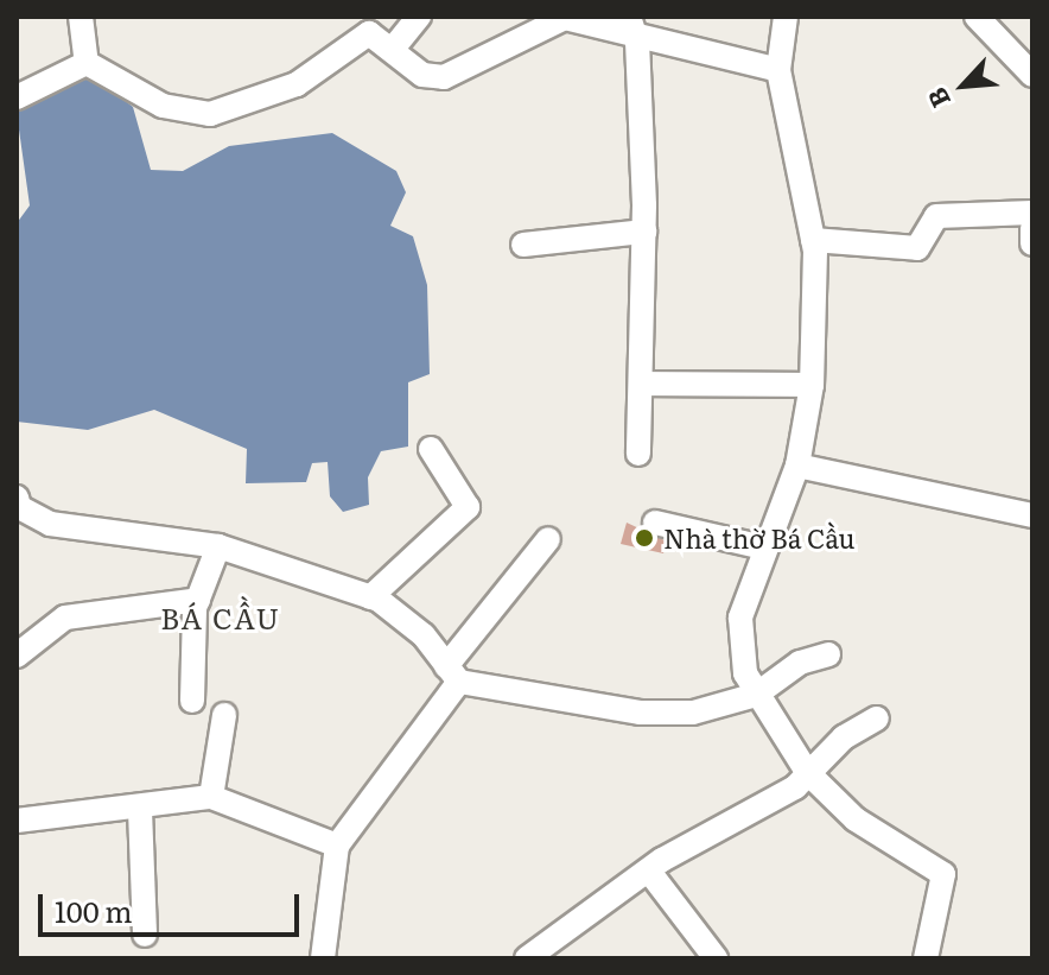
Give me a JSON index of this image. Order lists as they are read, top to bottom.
{
  "districts": ["BÁ CẦU"],
  "places": ["Nhà thờ Bá Cầu"],
  "scale_bar": "100 m",
  "north": "bottom left"
}
